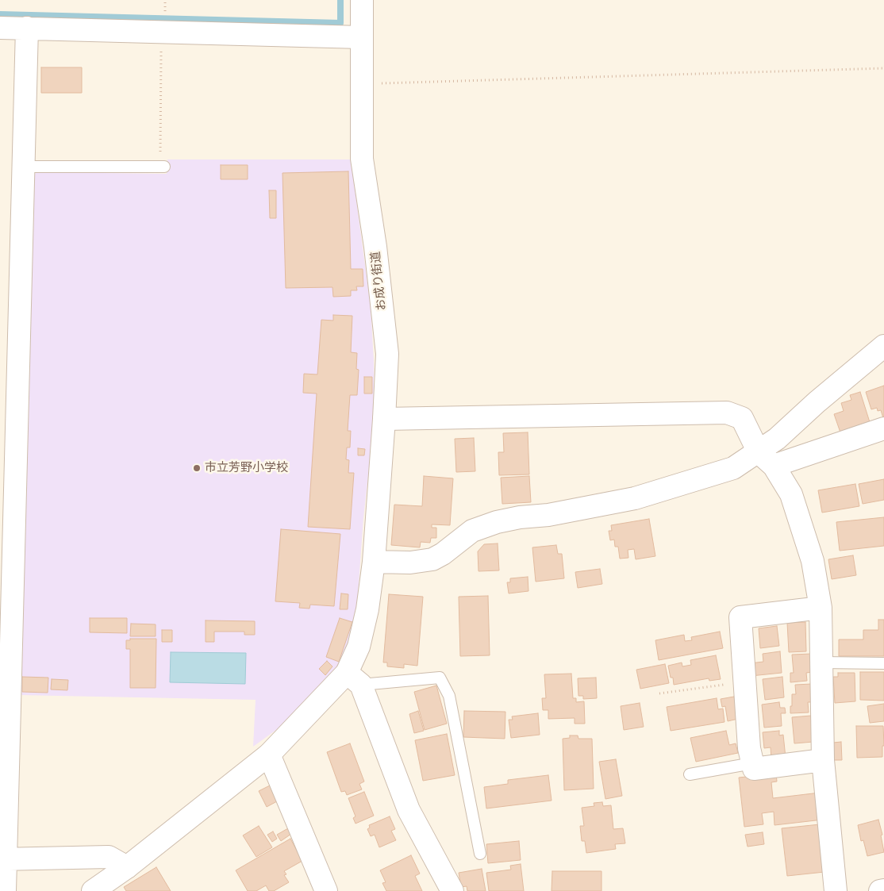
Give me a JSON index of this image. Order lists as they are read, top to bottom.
{
  "streets": {
    "street": ["お成り街道"]
  },
  "places": ["市立芳野小学校"]
}
